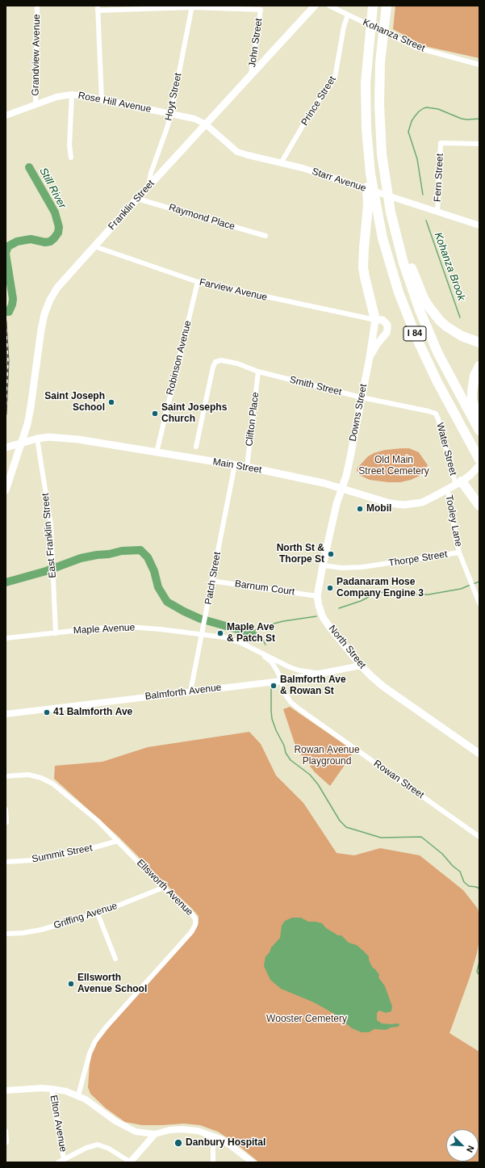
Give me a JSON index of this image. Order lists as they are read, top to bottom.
{
  "streets": {
    "highway": ["I 84"],
    "main road": [
      "Franklin Street",
      "Downs Street",
      "Main Street",
      "North Street"
    ],
    "street": [
      "Kohanza Street",
      "John Street",
      "Grandview Avenue",
      "Hoyt Street",
      "Prince Street",
      "Rose Hill Avenue",
      "Fern Street",
      "Starr Avenue",
      "Raymond Place",
      "Farview Avenue",
      "Robinson Avenue",
      "Smith Street",
      "Clifton Place",
      "Water Street",
      "Tooley Lane",
      "East Franklin Street",
      "Thorpe Street",
      "Patch Street",
      "Barnum Court",
      "Maple Avenue",
      "Balmforth Avenue",
      "Rowan Street",
      "Summit Street",
      "Ellsworth Avenue",
      "Griffing Avenue",
      "Elton Avenue"
    ]
  },
  "crossings": [
    ["Kohanza Street", "Prince Street"],
    ["John Street", "Franklin Street"],
    ["Grandview Avenue", "Rose Hill Avenue"],
    ["Hoyt Street", "Rose Hill Avenue"],
    ["Hoyt Street", "Franklin Street"],
    ["Prince Street", "Starr Avenue"],
    ["Rose Hill Avenue", "Starr Avenue"],
    ["Rose Hill Avenue", "Franklin Street"],
    ["Fern Street", "Starr Avenue"],
    ["Starr Avenue", "Franklin Street"],
    ["Franklin Street", "Raymond Place"],
    ["Franklin Street", "Farview Avenue"],
    ["Franklin Street", "Main Street"],
    ["Farview Avenue", "Robinson Avenue"],
    ["Farview Avenue", "Downs Street"],
    ["Robinson Avenue", "Main Street"],
    ["Smith Street", "Downs Street"],
    ["Smith Street", "Clifton Place"],
    ["Smith Street", "Water Street"],
    ["Downs Street", "Main Street"],
    ["Downs Street", "North Street"],
    ["Clifton Place", "Main Street"],
    ["Water Street", "Main Street"],
    ["Main Street", "Tooley Lane"],
    ["Main Street", "East Franklin Street"],
    ["Main Street", "Patch Street"],
    ["Main Street", "North Street"],
    ["Tooley Lane", "Thorpe Street"],
    ["East Franklin Street", "Maple Avenue"],
    ["Thorpe Street", "North Street"],
    ["Patch Street", "Barnum Court"],
    ["Patch Street", "Maple Avenue"],
    ["Patch Street", "Balmforth Avenue"],
    ["Patch Street", "Rowan Street"],
    ["Barnum Court", "North Street"],
    ["Maple Avenue", "Rowan Street"],
    ["North Street", "Balmforth Avenue"],
    ["Balmforth Avenue", "Rowan Street"],
    ["Summit Street", "Ellsworth Avenue"],
    ["Ellsworth Avenue", "Griffing Avenue"]
  ],
  "water": ["Still River", "Kohanza Brook"],
  "parks": ["Old Main Street Cemetery", "Rowan Avenue Playground", "Wooster Cemetery"],
  "places": [
    "Saint Joseph School",
    "Saint Josephs Church",
    "Mobil",
    "North St & Thorpe St",
    "Padanaram Hose Company Engine 3",
    "Maple Ave & Patch St",
    "Balmforth Ave & Rowan St",
    "41 Balmforth Ave",
    "Ellsworth Avenue School",
    "Danbury Hospital"
  ],
  "north": "bottom right"
}
